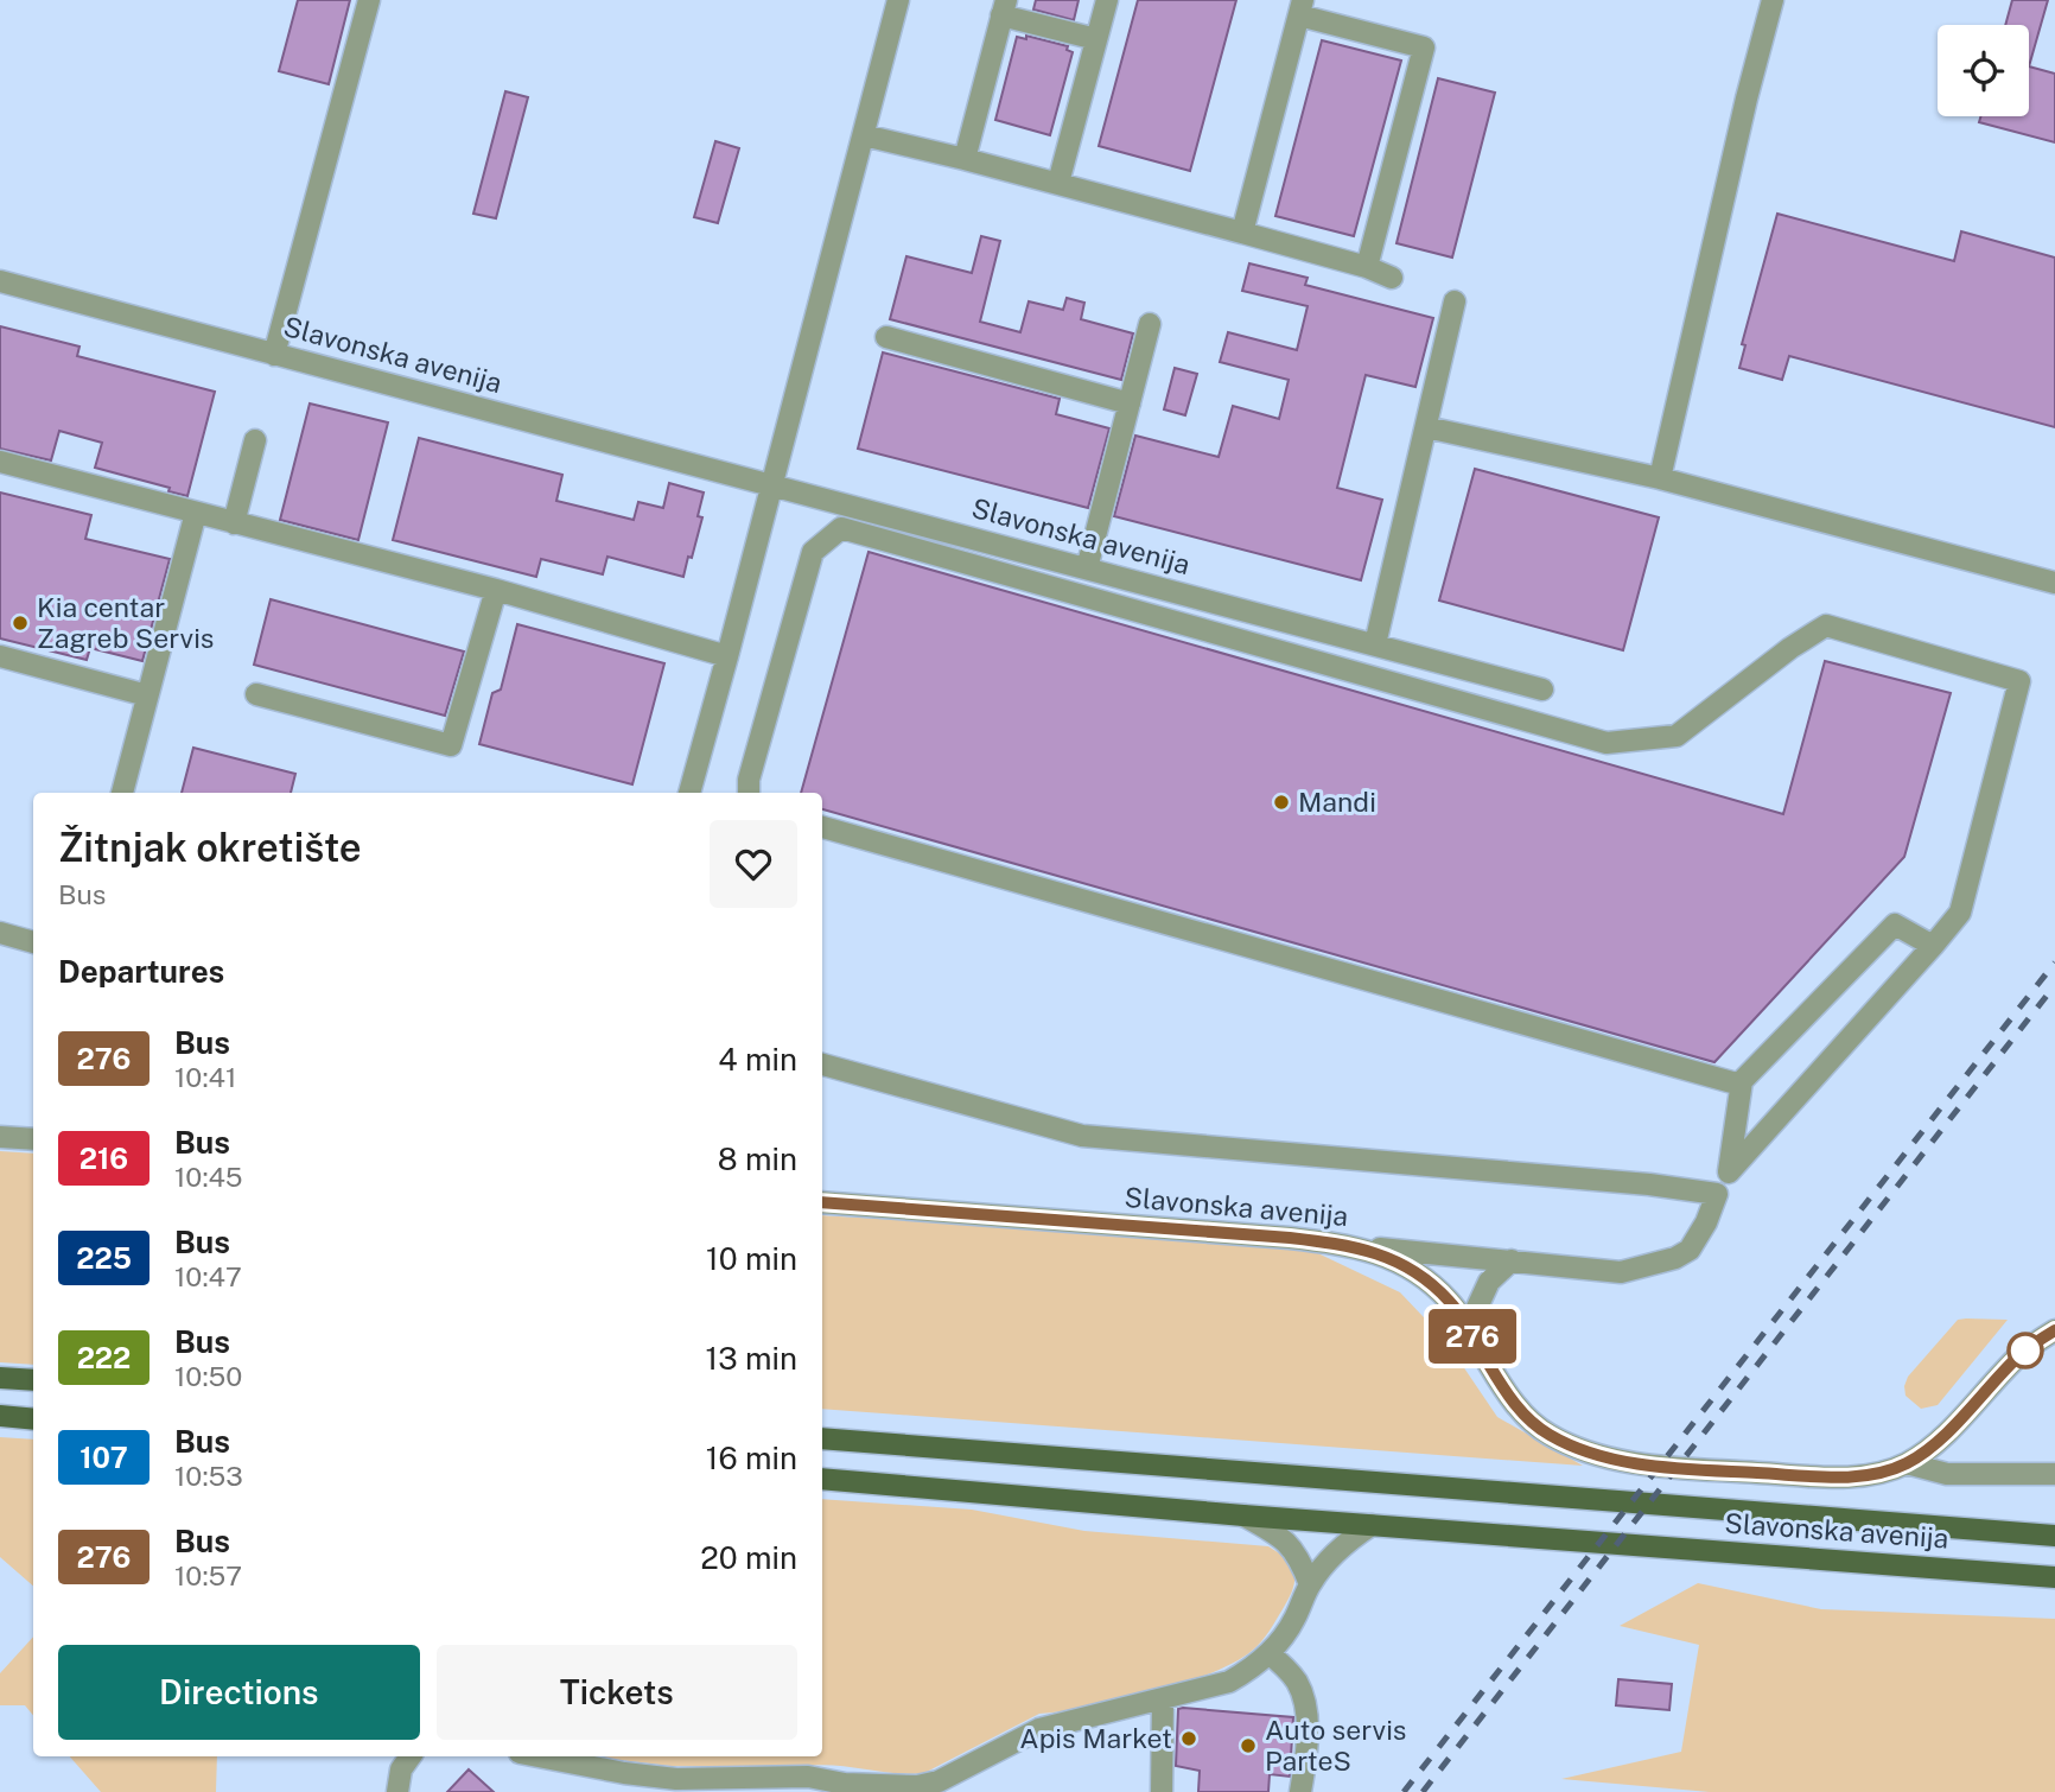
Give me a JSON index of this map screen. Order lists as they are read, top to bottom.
{
  "streets": {
    "main road": ["Slavonska avenija"]
  },
  "places": [
    "Kia centar Zagreb Servis",
    "Mandi",
    "Apis Market",
    "Auto servis ParteS"
  ],
  "lines": ["bus line 276"],
  "page": {
    "on_map": "276",
    "heading": [
      ["Žitnjak okretište", "Bus"],
      "Departures"
    ],
    "list": [
      {
        "mark": "276",
        "name": "Bus",
        "note": "10:41",
        "value": "4 min"
      },
      {
        "mark": "216",
        "name": "Bus",
        "note": "10:45",
        "value": "8 min"
      },
      {
        "mark": "225",
        "name": "Bus",
        "note": "10:47",
        "value": "10 min"
      },
      {
        "mark": "222",
        "name": "Bus",
        "note": "10:50",
        "value": "13 min"
      },
      {
        "mark": "107",
        "name": "Bus",
        "note": "10:53",
        "value": "16 min"
      },
      {
        "mark": "276",
        "name": "Bus",
        "note": "10:57",
        "value": "20 min"
      }
    ],
    "buttons": ["Directions", "Tickets"]
  }
}
